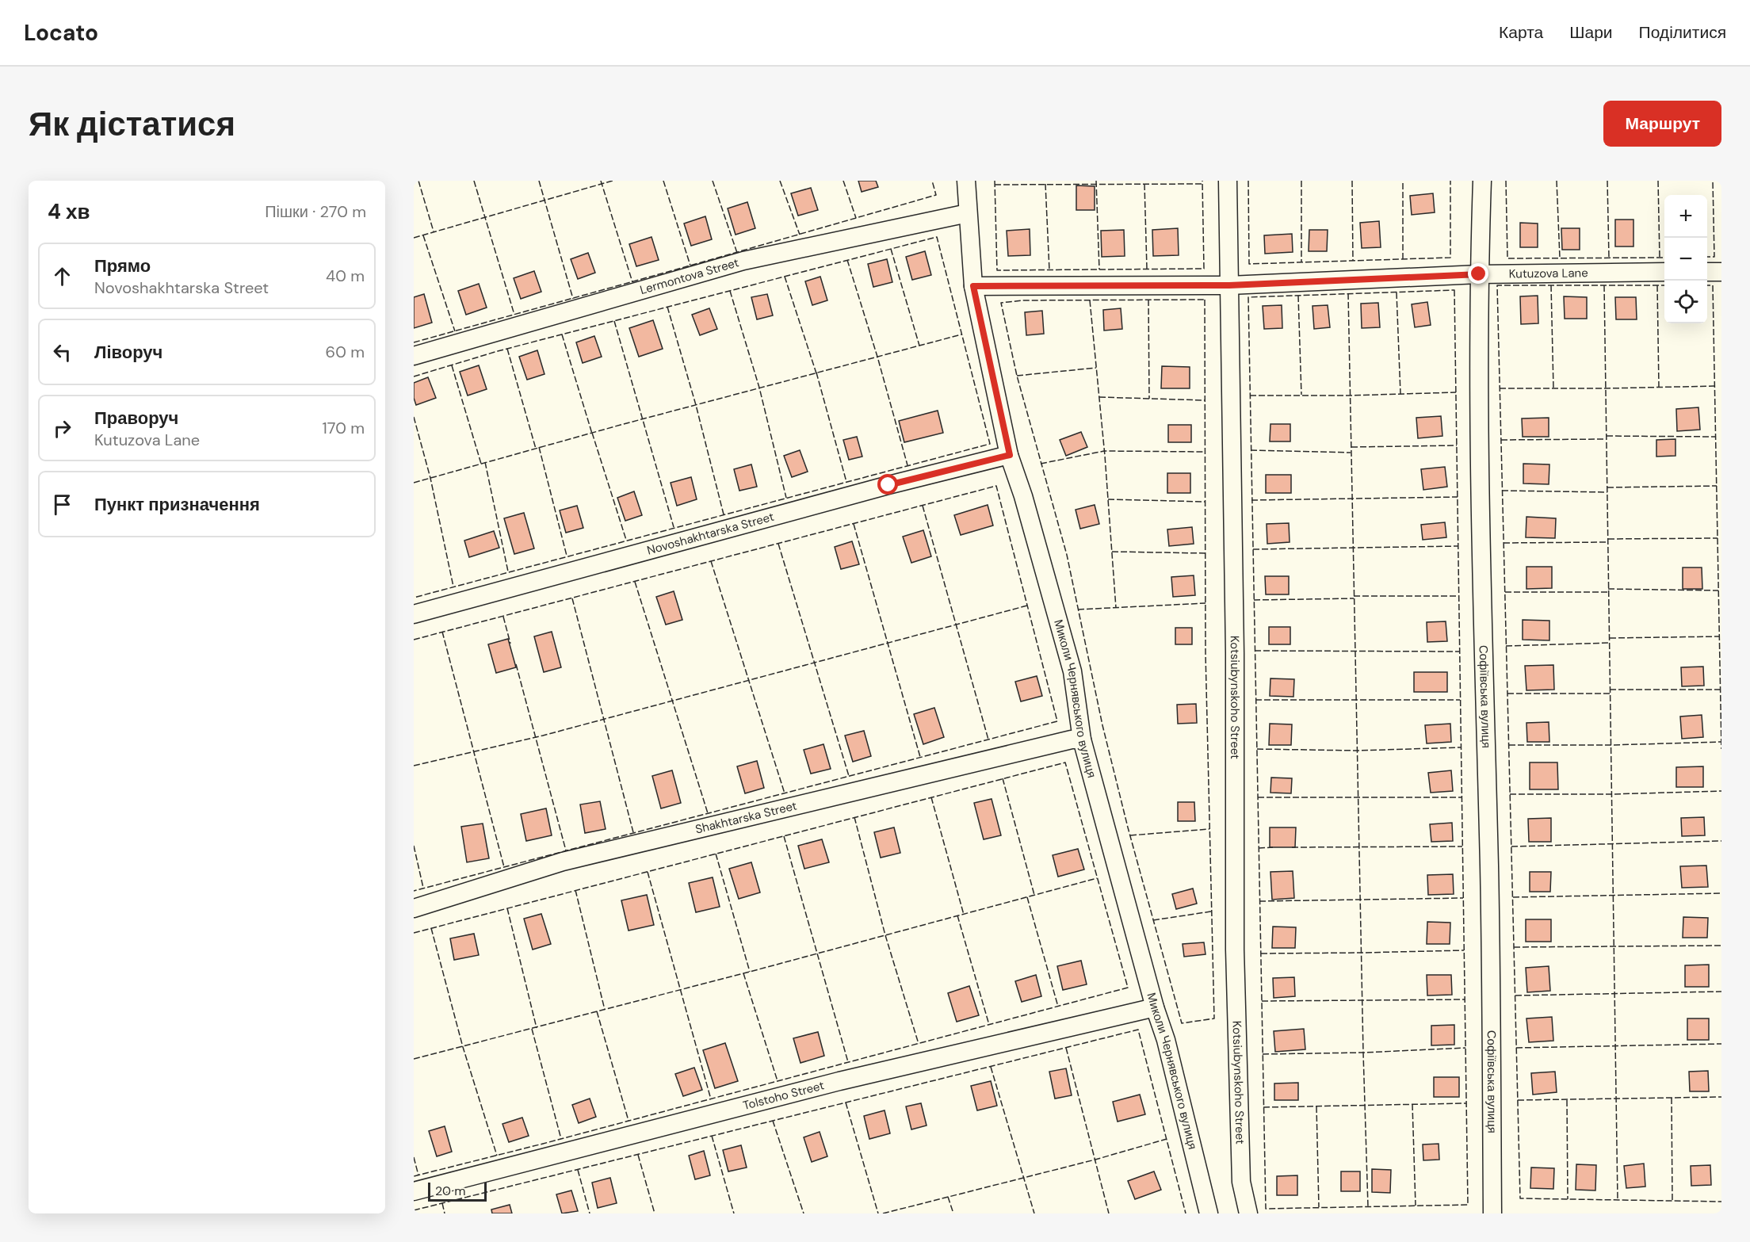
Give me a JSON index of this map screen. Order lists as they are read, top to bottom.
{
  "streets": {
    "street": [
      "Kutuzova Lane",
      "Lermontova Street",
      "Novoshakhtarska Street",
      "Софіївська вулиця",
      "Kotsiubynskoho Street",
      "Миколи Чернявського вулиця",
      "Shakhtarska Street",
      "Tolstoho Street"
    ]
  },
  "crossings": [
    ["Kutuzova Lane", "Софіївська вулиця"],
    ["Kutuzova Lane", "Kotsiubynskoho Street"],
    ["Kutuzova Lane", "Миколи Чернявського вулиця"],
    ["Lermontova Street", "Миколи Чернявського вулиця"],
    ["Novoshakhtarska Street", "Миколи Чернявського вулиця"],
    ["Миколи Чернявського вулиця", "Shakhtarska Street"],
    ["Миколи Чернявського вулиця", "Tolstoho Street"]
  ],
  "scale_bar": "20 m",
  "page": {
    "header": "Locato",
    "nav": ["Карта", "Шари", "Поділитися"],
    "buttons": "Маршрут",
    "title": "Як дістатися",
    "heading": ["4 хв", "Пішки · 270 m"],
    "map_buttons": ["+", "−"],
    "list": [
      ["Прямо", "Novoshakhtarska Street", "40 m"],
      ["Ліворуч", "60 m"],
      ["Праворуч", "Kutuzova Lane", "170 m"],
      "Пункт призначення"
    ],
    "scale": "20 m"
  }
}
